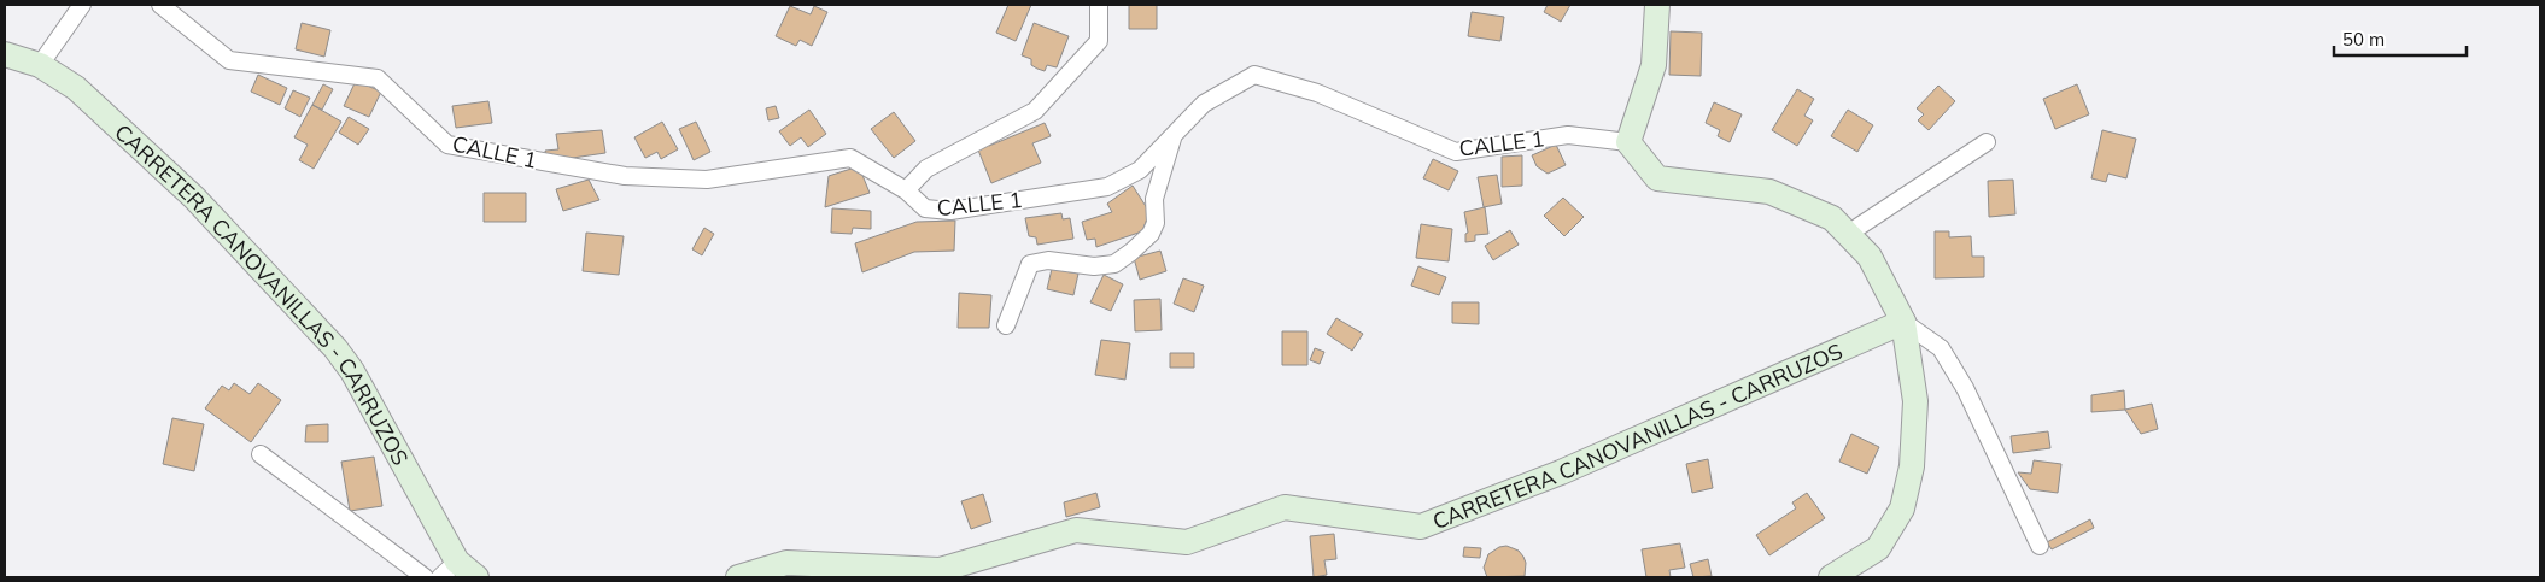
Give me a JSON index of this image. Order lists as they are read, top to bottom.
{
  "streets": {
    "street": ["CALLE 1", "CARRETERA CANOVANILLAS - CARRUZOS"]
  },
  "scale_bar": "50 m"
}
